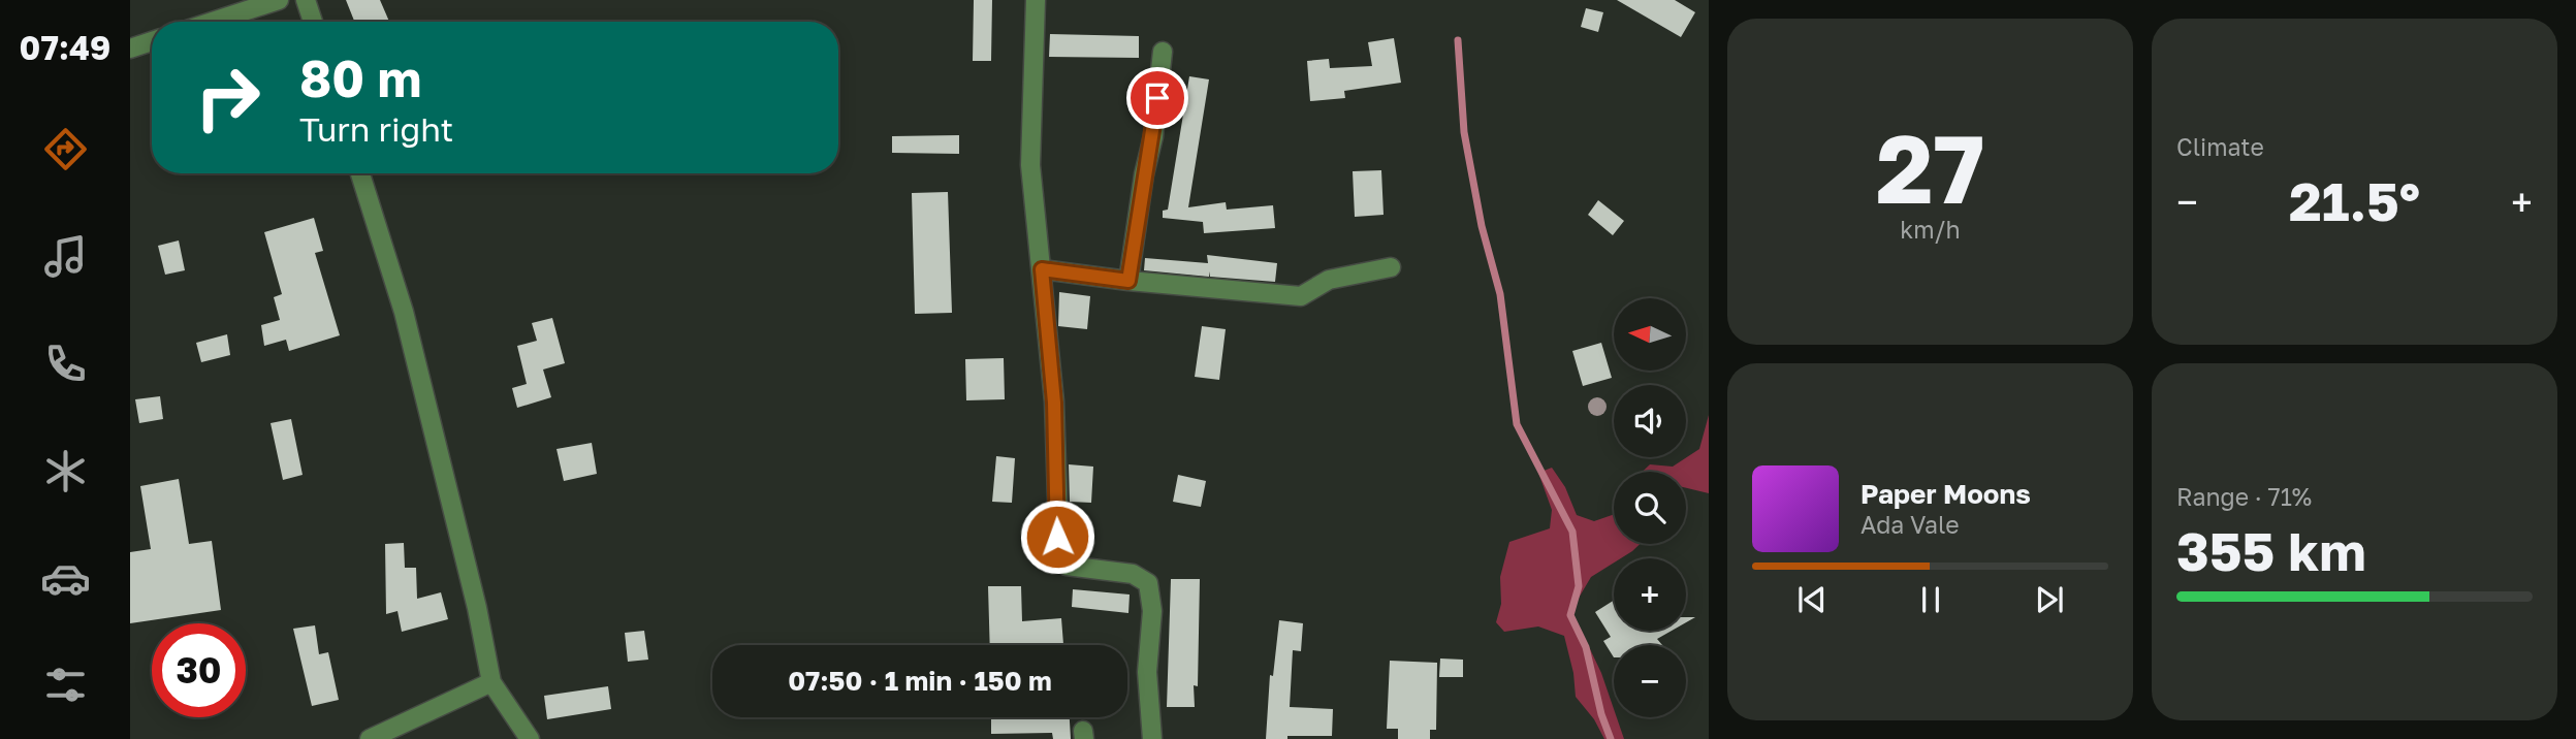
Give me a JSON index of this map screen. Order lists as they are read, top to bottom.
{
  "north": "left",
  "page": {
    "tabs": "07:49",
    "tile": [
      ["27", "km/h"],
      "Climate",
      ["Range · 71%", "355 km"]
    ],
    "turn": ["80 m", "Turn right"],
    "heat": ["−", "21.5°", "+"],
    "map_buttons": ["+", "−"],
    "song": ["Paper Moons", "Ada Vale"],
    "limit": "30",
    "trip": "07:50 · 1 min · 150 m"
  }
}
